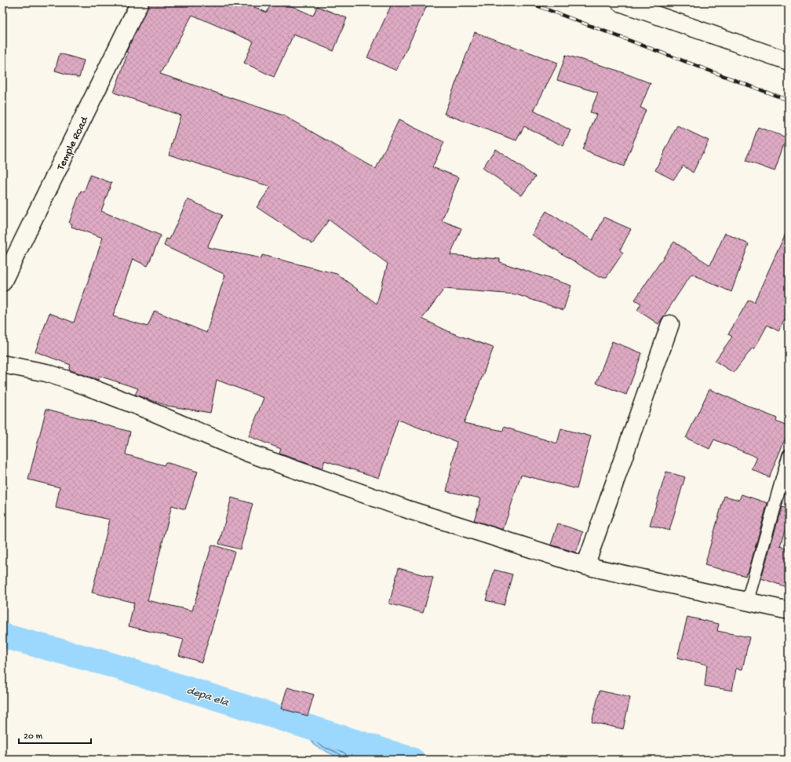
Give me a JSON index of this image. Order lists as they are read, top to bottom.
{
  "streets": {
    "street": ["Temple Road"]
  },
  "water": ["depa ela"],
  "scale_bar": "20 m"
}
